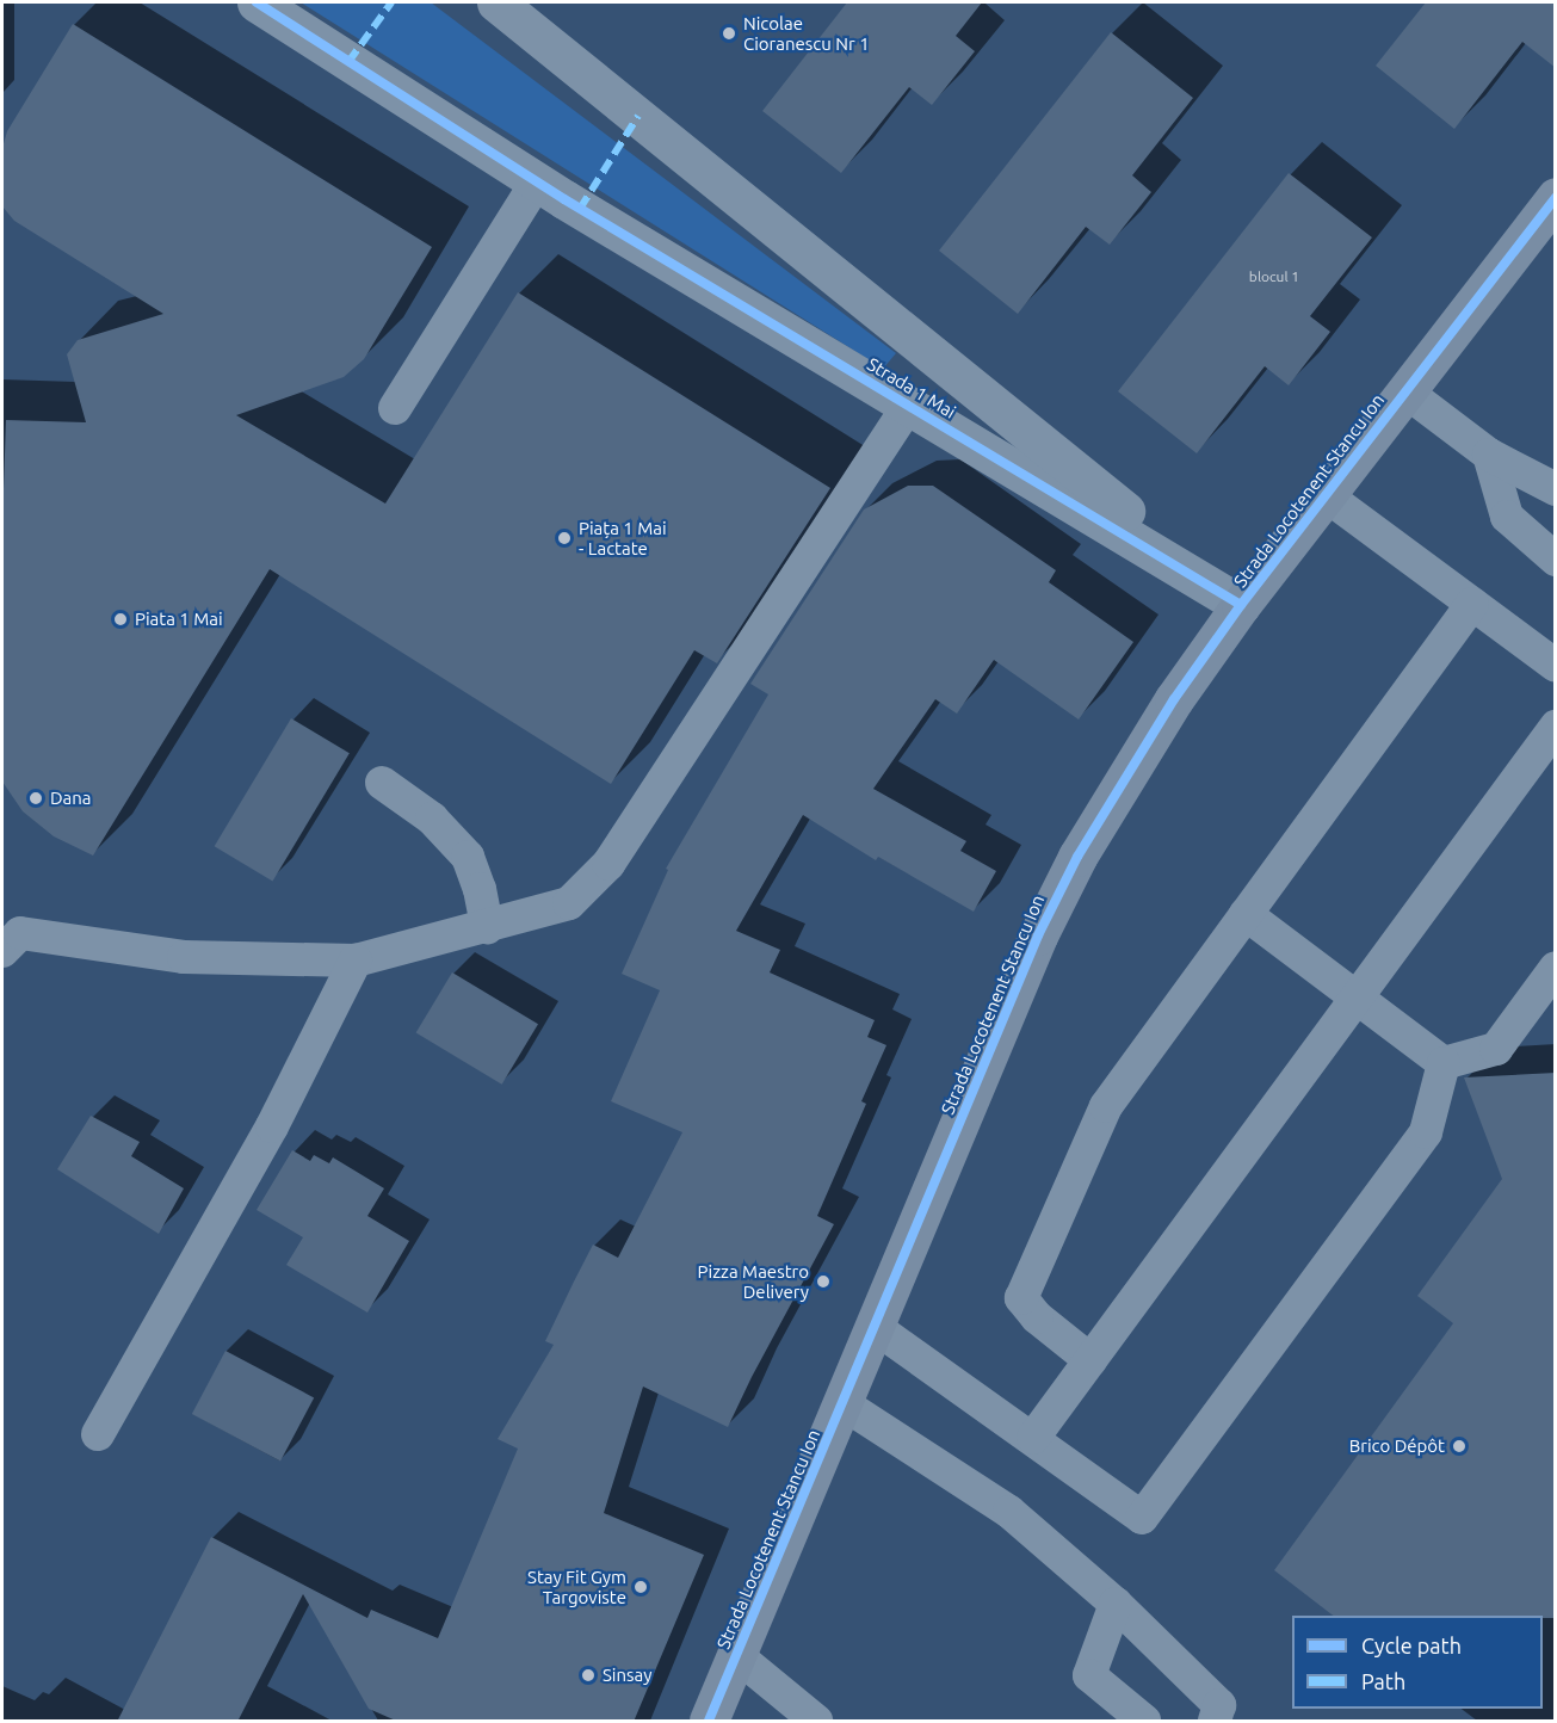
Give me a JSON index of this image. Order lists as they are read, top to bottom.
{
  "streets": {
    "street": ["Strada 1 Mai", "Strada Locotenent Stancu Ion"]
  },
  "crossings": [
    ["Strada 1 Mai", "Strada Locotenent Stancu Ion"]
  ],
  "places": [
    "Nicolae Cioranescu Nr 1",
    "Piața 1 Mai - Lactate",
    "Piata 1 Mai",
    "Dana",
    "Pizza Maestro Delivery",
    "Brico Dépôt",
    "Stay Fit Gym Targoviste",
    "Sinsay"
  ],
  "house_numbers": ["blocul 1"],
  "legend": ["Cycle path", "Path"]
}
